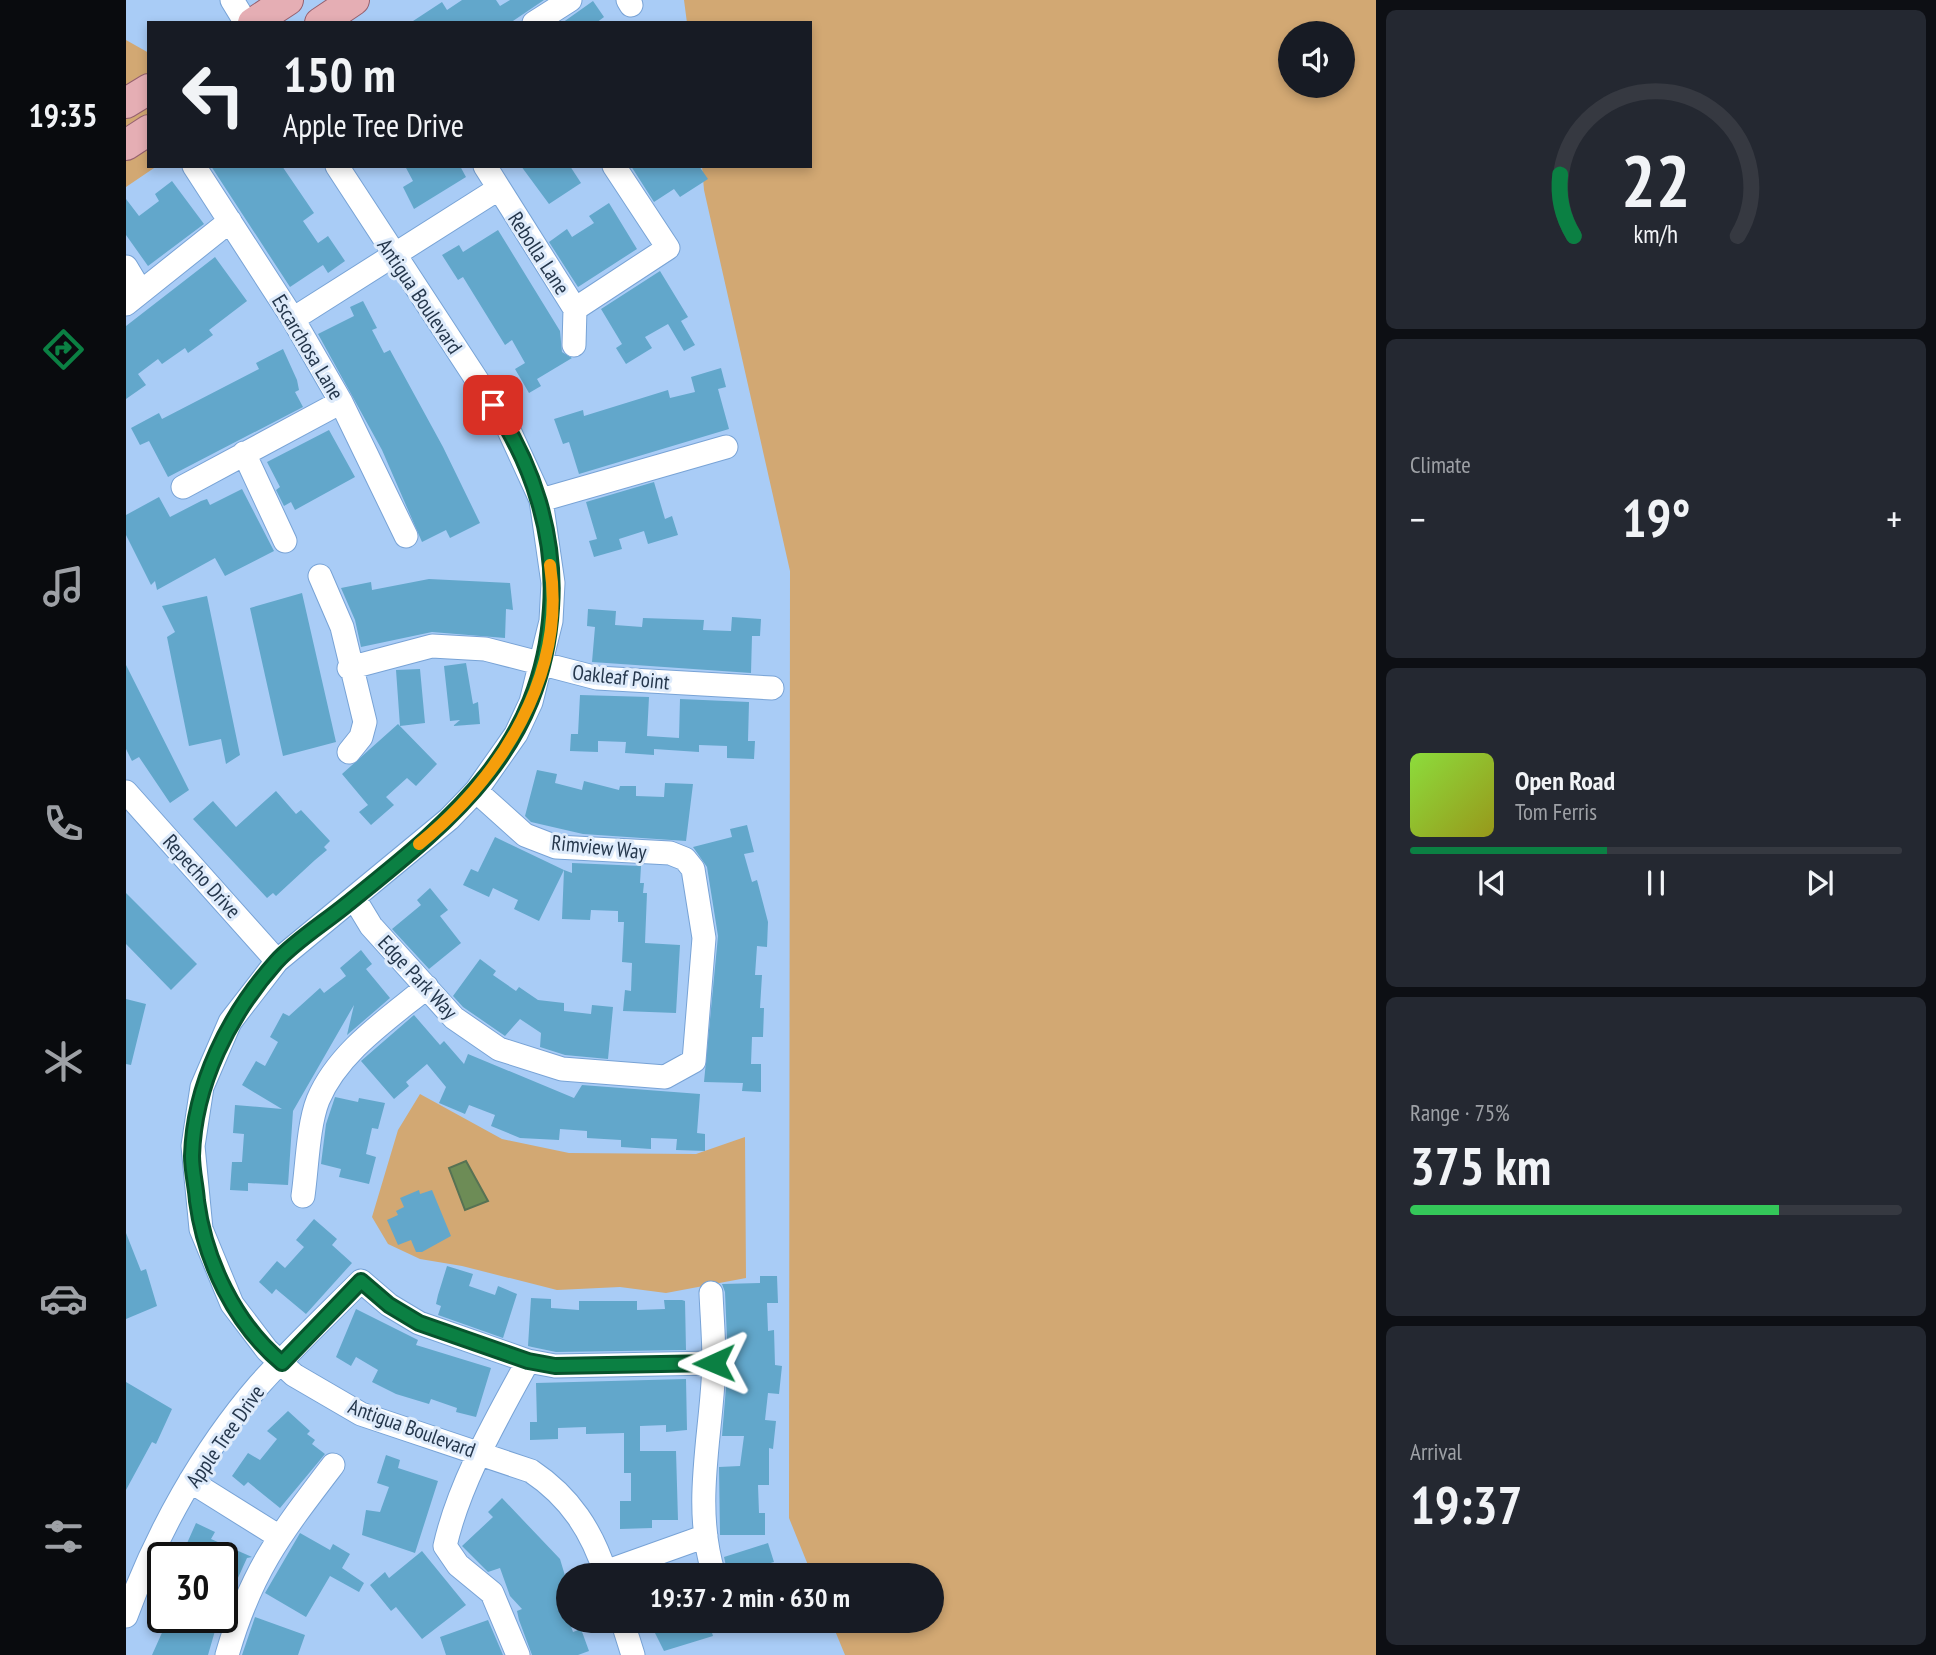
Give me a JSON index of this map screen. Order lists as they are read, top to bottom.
{
  "streets": {
    "street": [
      "Rebolla Lane",
      "Antigua Boulevard",
      "Escarchosa Lane",
      "Oakleaf Point",
      "Rimview Way",
      "Repecho Drive",
      "Edge Park Way",
      "Apple Tree Drive"
    ]
  },
  "crossings": [
    ["Antigua Boulevard", "Oakleaf Point"],
    ["Antigua Boulevard", "Rimview Way"],
    ["Antigua Boulevard", "Repecho Drive"],
    ["Antigua Boulevard", "Edge Park Way"],
    ["Antigua Boulevard", "Apple Tree Drive"],
    ["Rimview Way", "Edge Park Way"]
  ],
  "page": {
    "tabs": "19:35",
    "turn": ["150 m", "Apple Tree Drive"],
    "tile": [
      "Climate",
      ["Range · 75%", "375 km"],
      ["Arrival", "19:37"]
    ],
    "heat": ["−", "19°", "+"],
    "song": ["Open Road", "Tom Ferris"],
    "limit": "30",
    "trip": "19:37 · 2 min · 630 m",
    "gauge": ["22", "km/h"]
  }
}
